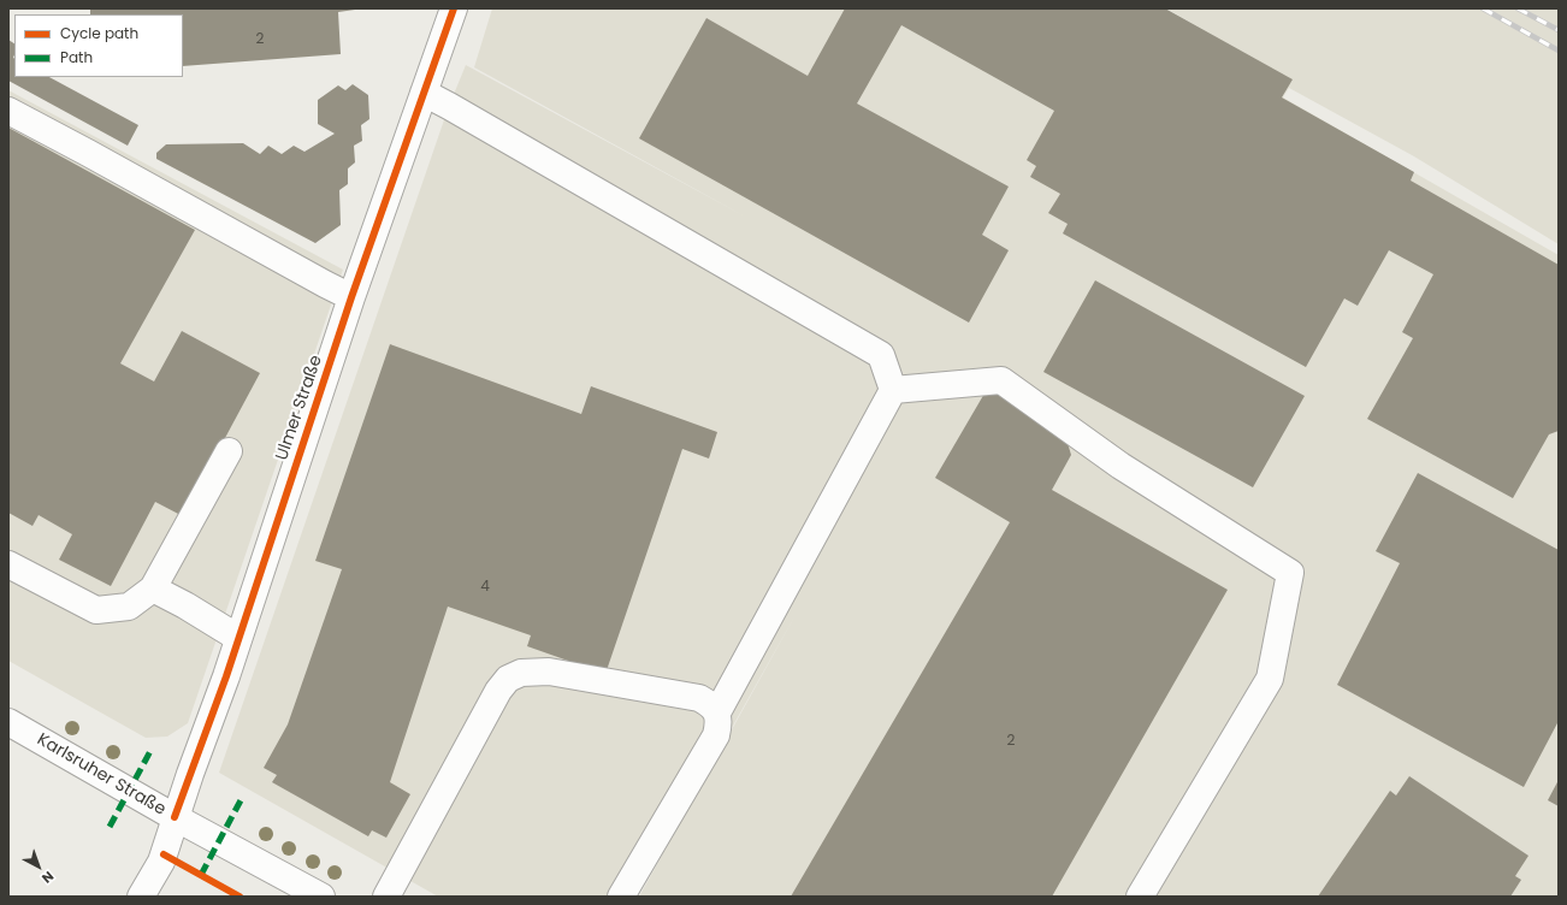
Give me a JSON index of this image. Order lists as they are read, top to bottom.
{
  "streets": {
    "street": ["Ulmer Straße", "Karlsruher Straße"]
  },
  "crossings": [
    ["Ulmer Straße", "Karlsruher Straße"]
  ],
  "house_numbers": ["2", "4", "2"],
  "legend": ["Cycle path", "Path"],
  "north": "bottom right"
}
